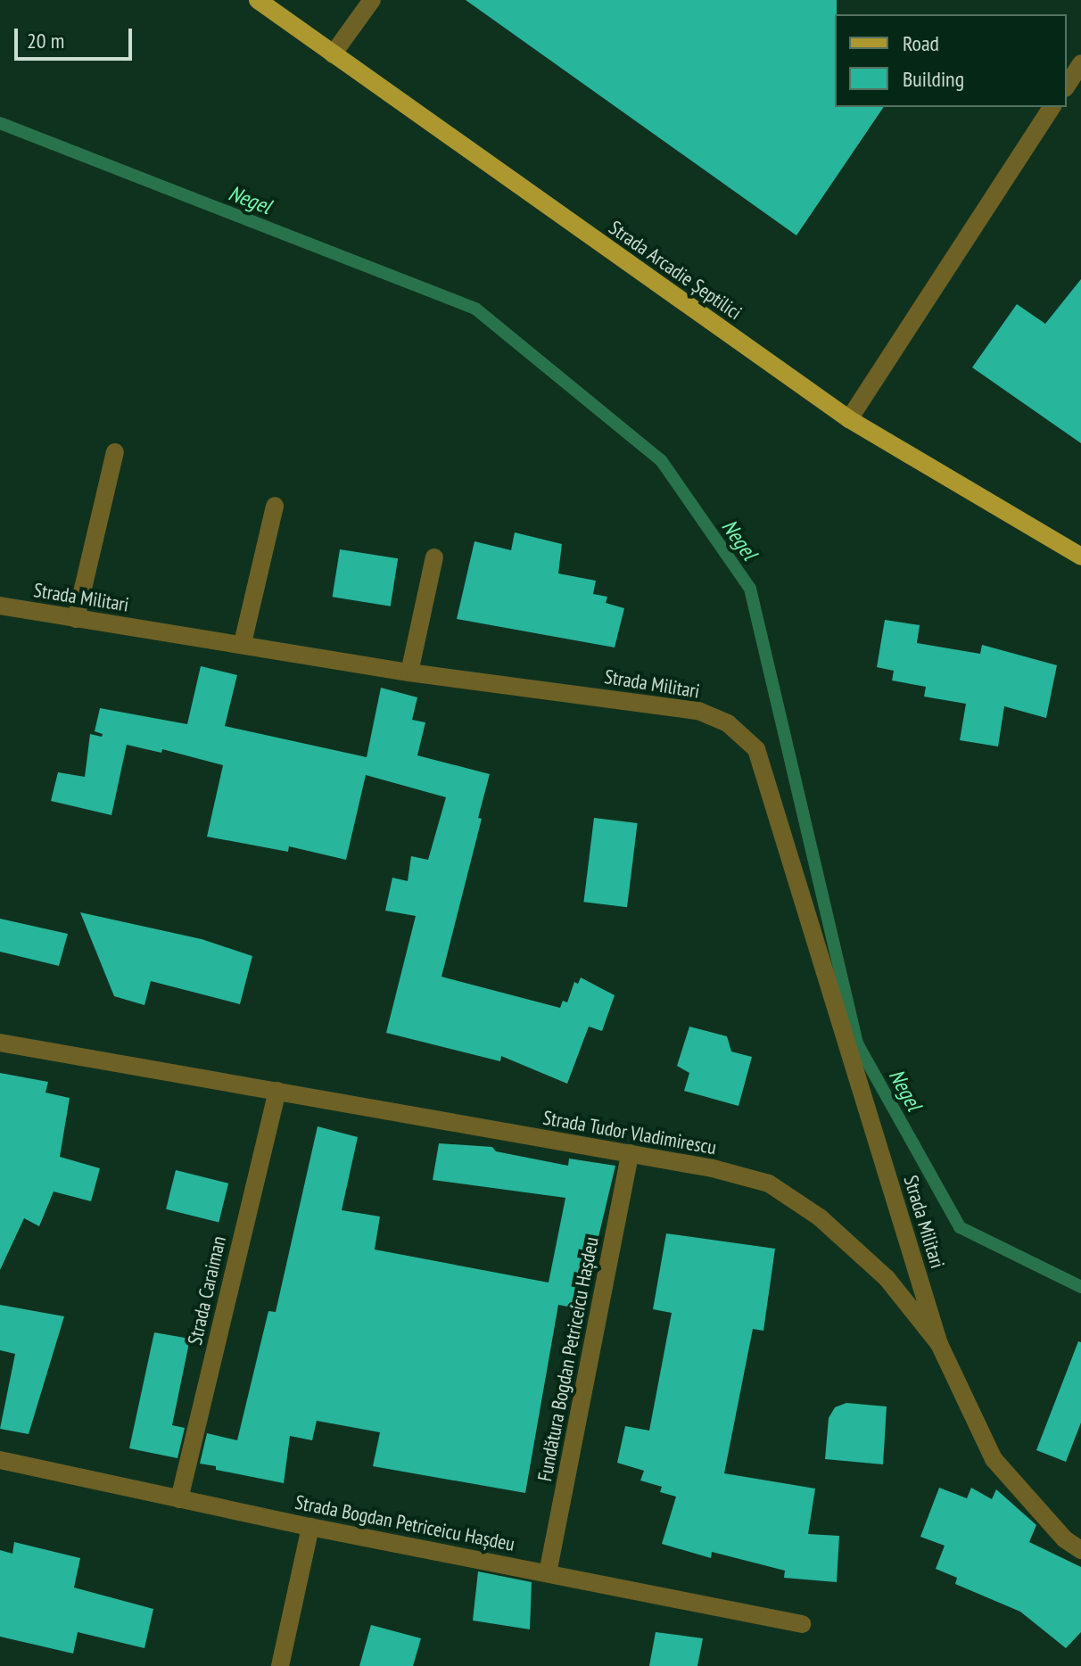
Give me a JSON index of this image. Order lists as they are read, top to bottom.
{
  "streets": {
    "main road": ["Strada Arcadie Șeptilici"],
    "street": [
      "Strada Militari",
      "Strada Tudor Vladimirescu",
      "Strada Caraiman",
      "Fundătura Bogdan Petriceicu Hașdeu",
      "Strada Bogdan Petriceicu Hașdeu"
    ]
  },
  "crossings": [
    ["Strada Militari", "Strada Tudor Vladimirescu"],
    ["Strada Tudor Vladimirescu", "Strada Caraiman"],
    ["Strada Tudor Vladimirescu", "Fundătura Bogdan Petriceicu Hașdeu"],
    ["Strada Caraiman", "Strada Bogdan Petriceicu Hașdeu"],
    ["Fundătura Bogdan Petriceicu Hașdeu", "Strada Bogdan Petriceicu Hașdeu"]
  ],
  "water": ["Negel"],
  "legend": ["Road", "Building"],
  "scale_bar": "20 m"
}
